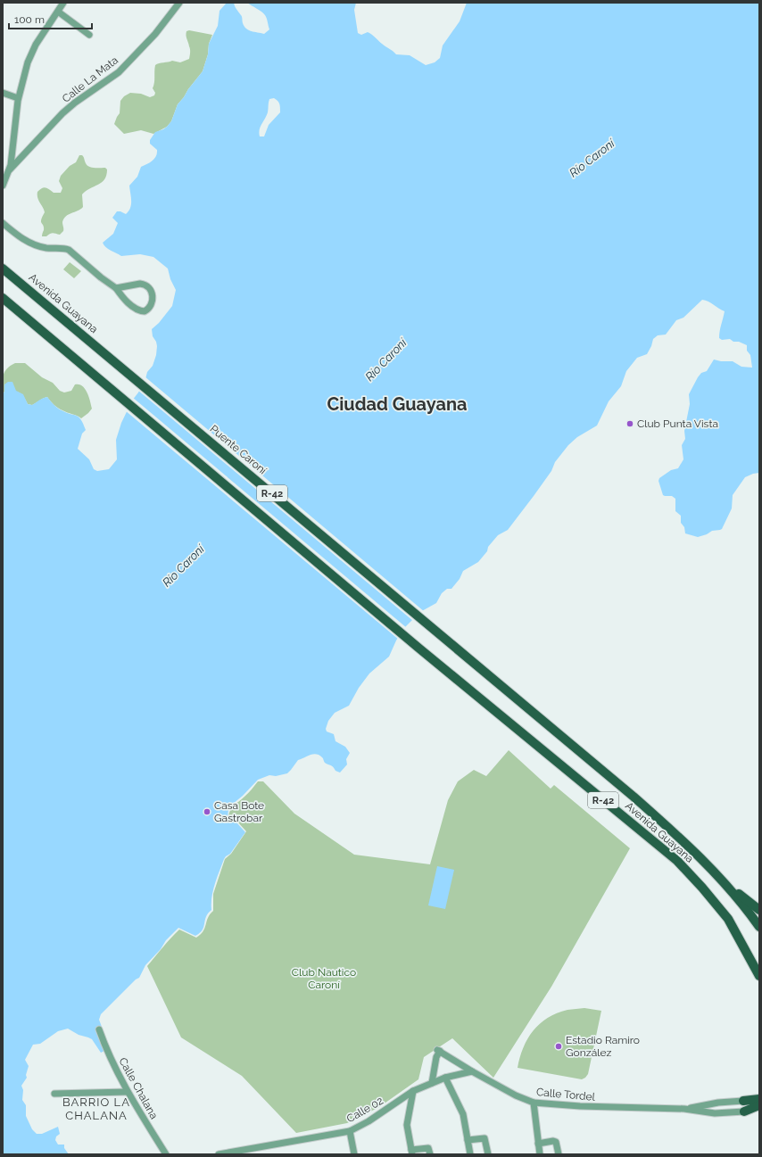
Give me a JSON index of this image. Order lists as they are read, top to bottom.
{
  "streets": {
    "main road": ["Avenida Guayana", "Puente Caroní", "R-42"],
    "street": [
      "Calle La Mata",
      "Calle Chalana",
      "Calle Tordel",
      "Calle 02"
    ]
  },
  "crossings": [
    ["Avenida Guayana", "Puente Caroní"],
    ["Calle Tordel", "Calle 02"]
  ],
  "districts": ["Ciudad Guayana", "BARRIO LA CHALANA"],
  "water": ["Río Caroní"],
  "parks": ["Club Nautico Caroní"],
  "places": ["Club Punta Vista", "Casa Bote Gastrobar", "Estadio Ramiro González"],
  "scale_bar": "100 m"
}
